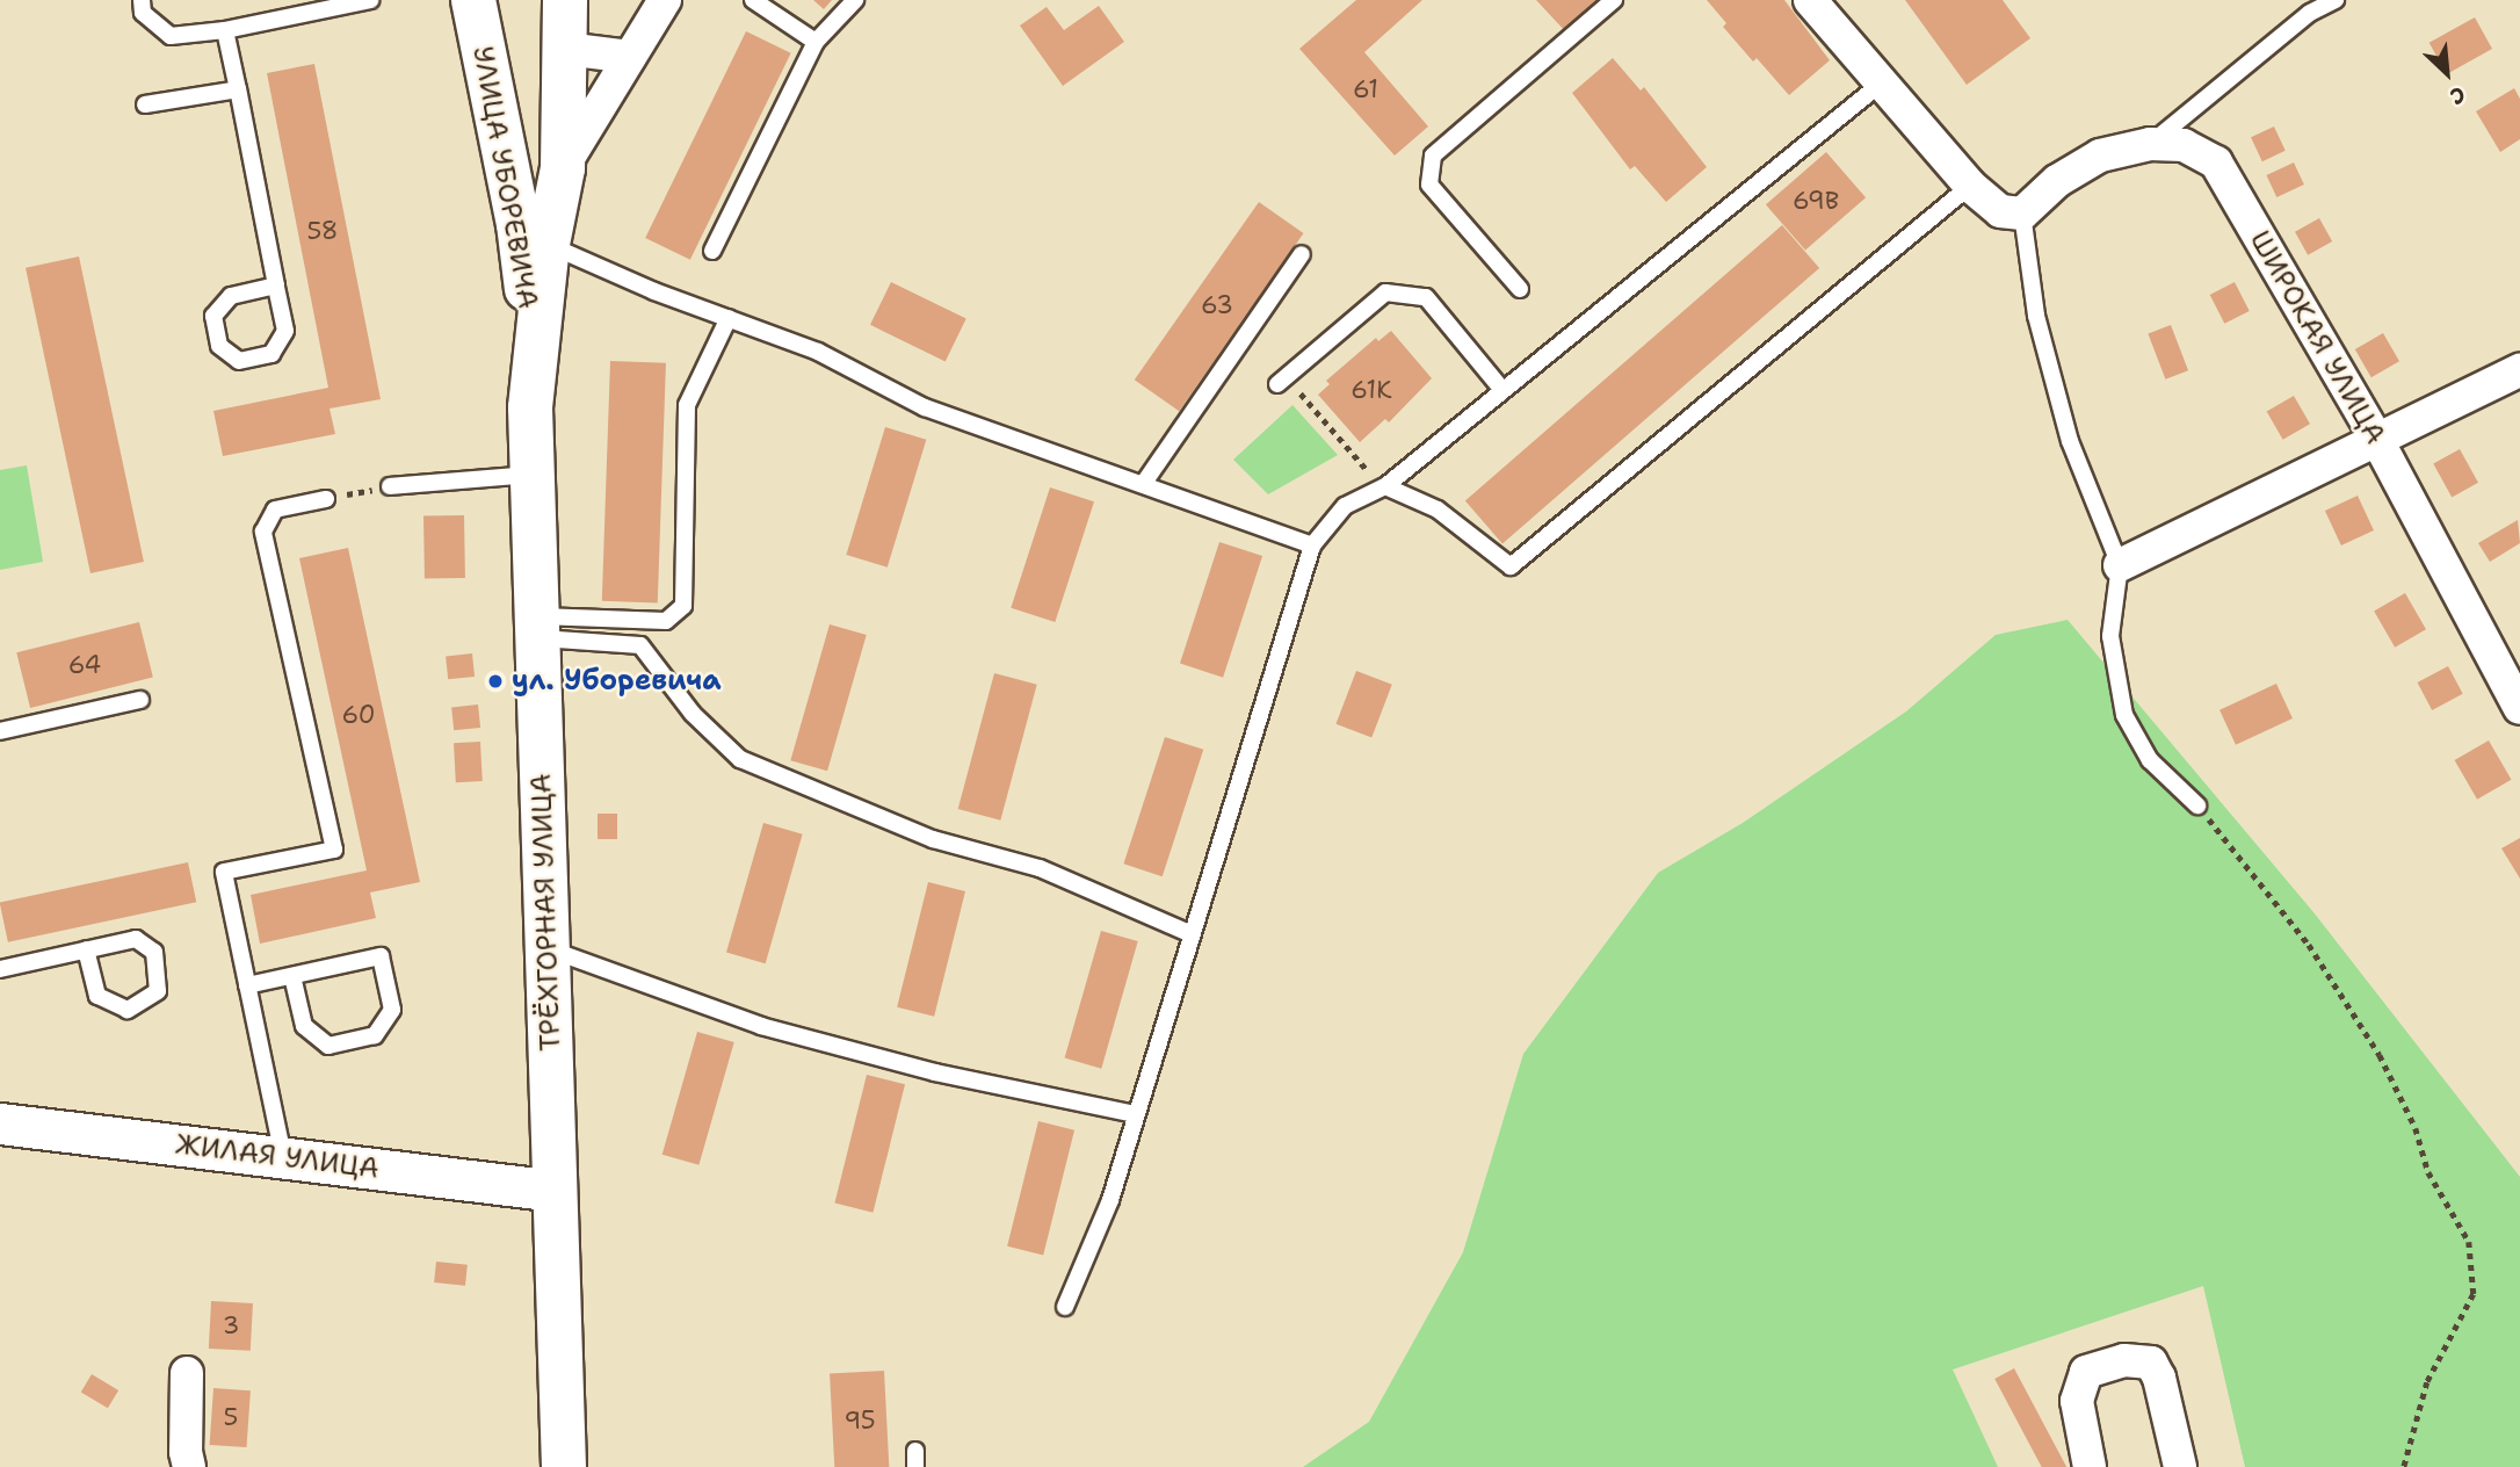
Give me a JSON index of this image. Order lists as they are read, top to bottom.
{
  "streets": {
    "main road": ["УЛИЦА УБОРЕВИЧА", "ТРЁХГОРНАЯ УЛИЦА"],
    "street": ["ШИРОКАЯ УЛИЦА", "ЖИЛАЯ УЛИЦА"]
  },
  "crossings": [
    ["УЛИЦА УБОРЕВИЧА", "ТРЁХГОРНАЯ УЛИЦА"],
    ["ТРЁХГОРНАЯ УЛИЦА", "ЖИЛАЯ УЛИЦА"]
  ],
  "places": ["ул. Уборевича"],
  "house_numbers": [
    "61",
    "69В",
    "58",
    "63",
    "61К",
    "64",
    "60",
    "3",
    "5",
    "95"
  ],
  "north": "bottom right"
}
